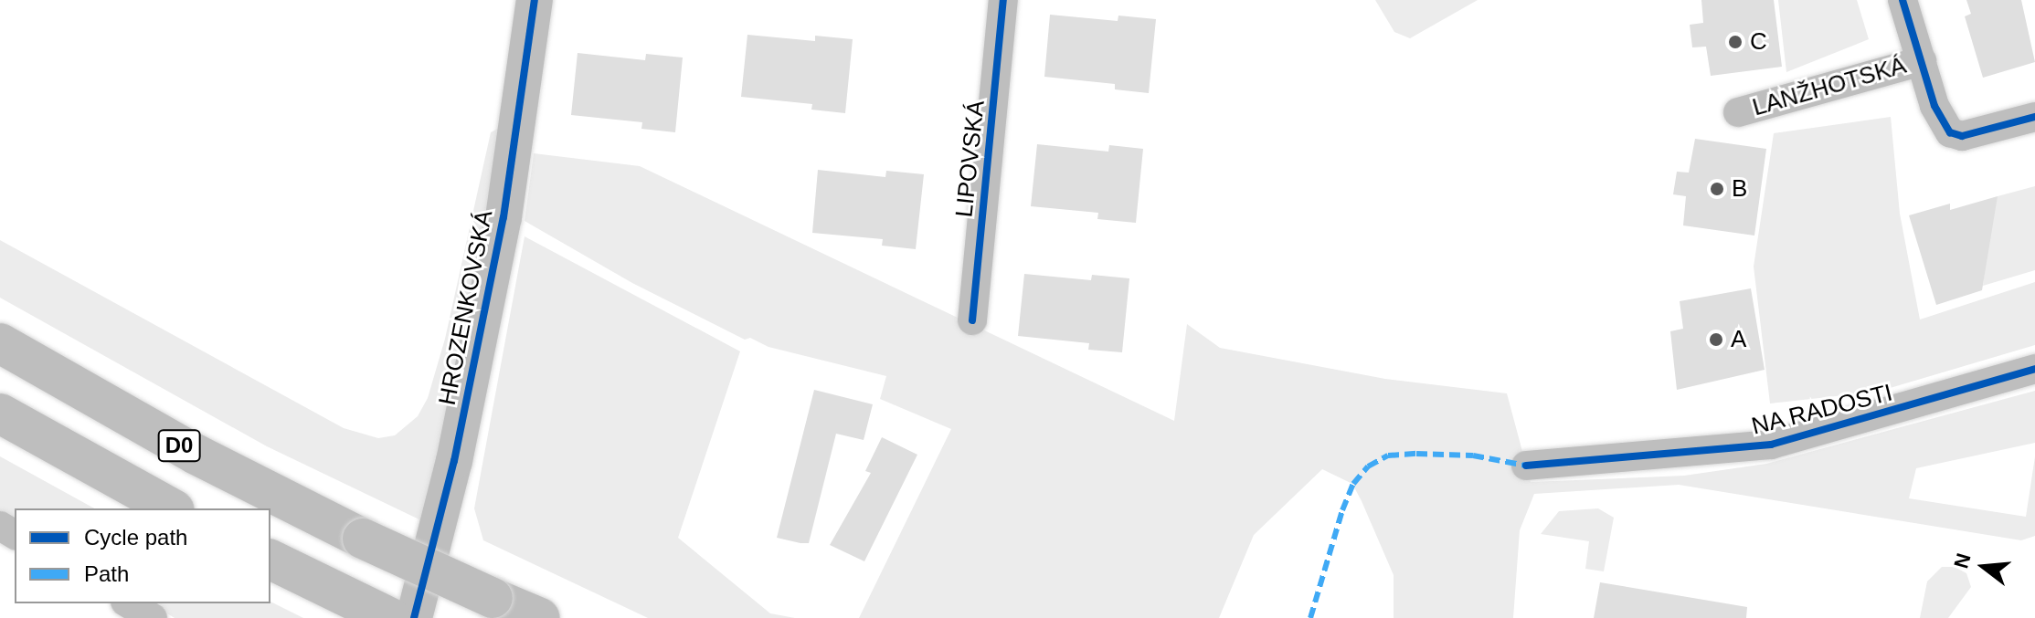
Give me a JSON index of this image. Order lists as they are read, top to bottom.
{
  "streets": {
    "highway": ["D0"],
    "street": [
      "LANŽHOTSKÁ",
      "LIPOVSKÁ",
      "HROZENKOVSKÁ",
      "NA RADOSTI"
    ]
  },
  "places": ["C", "B", "A"],
  "legend": ["Cycle path", "Path"],
  "north": "left"
}
